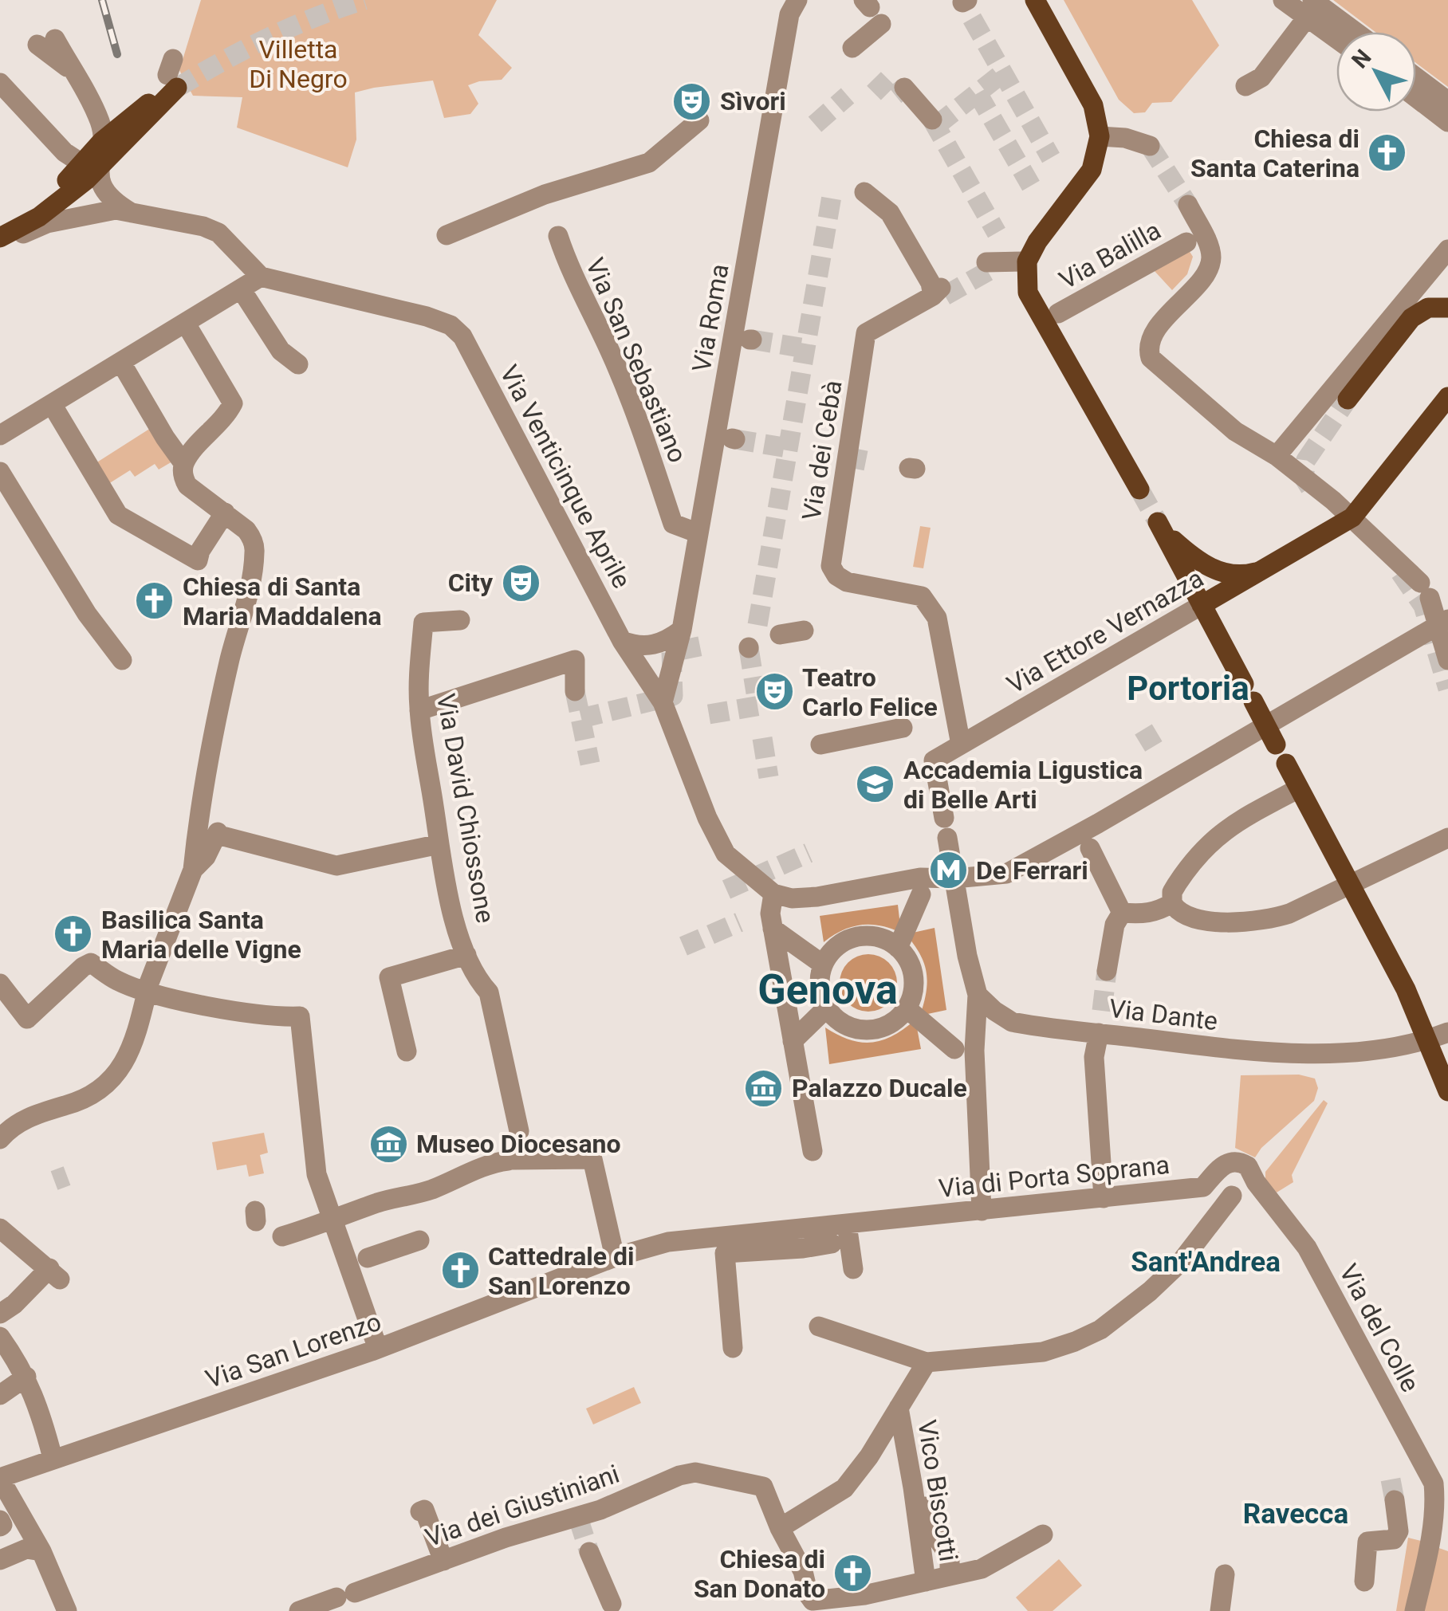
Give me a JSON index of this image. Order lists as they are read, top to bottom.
{
  "streets": {
    "main road": ["Via Ettore Vernazza"],
    "street": [
      "Via Balilla",
      "Via Roma",
      "Via San Sebastiano",
      "Via dei Cebà",
      "Via Venticinque Aprile",
      "Via David Chiossone",
      "Via Dante",
      "Via di Porta Soprana",
      "Via del Colle",
      "Via San Lorenzo",
      "Vico Biscotti",
      "Via dei Giustiniani"
    ]
  },
  "crossings": [
    ["Via Roma", "Via San Sebastiano"],
    ["Via dei Cebà", "Via Ettore Vernazza"],
    ["Via Ettore Vernazza", "Via Dante"],
    ["Via Ettore Vernazza", "Via di Porta Soprana"],
    ["Via di Porta Soprana", "Via del Colle"],
    ["Via di Porta Soprana", "Via San Lorenzo"]
  ],
  "districts": [
    "Portoria",
    "Genova",
    "Sant'Andrea",
    "Ravecca"
  ],
  "parks": ["Villetta Di Negro"],
  "places": {
    "theatre": ["Sìvori", "City", "Teatro Carlo Felice"],
    "church": [
      "Chiesa di Santa Caterina",
      "Chiesa di Santa Maria Maddalena",
      "Basilica Santa Maria delle Vigne",
      "Cattedrale di San Lorenzo",
      "Chiesa di San Donato"
    ],
    "school or university": ["Accademia Ligustica di Belle Arti"],
    "metro station": ["De Ferrari"],
    "museum": ["Palazzo Ducale", "Museo Diocesano"]
  },
  "north": "top left"
}
